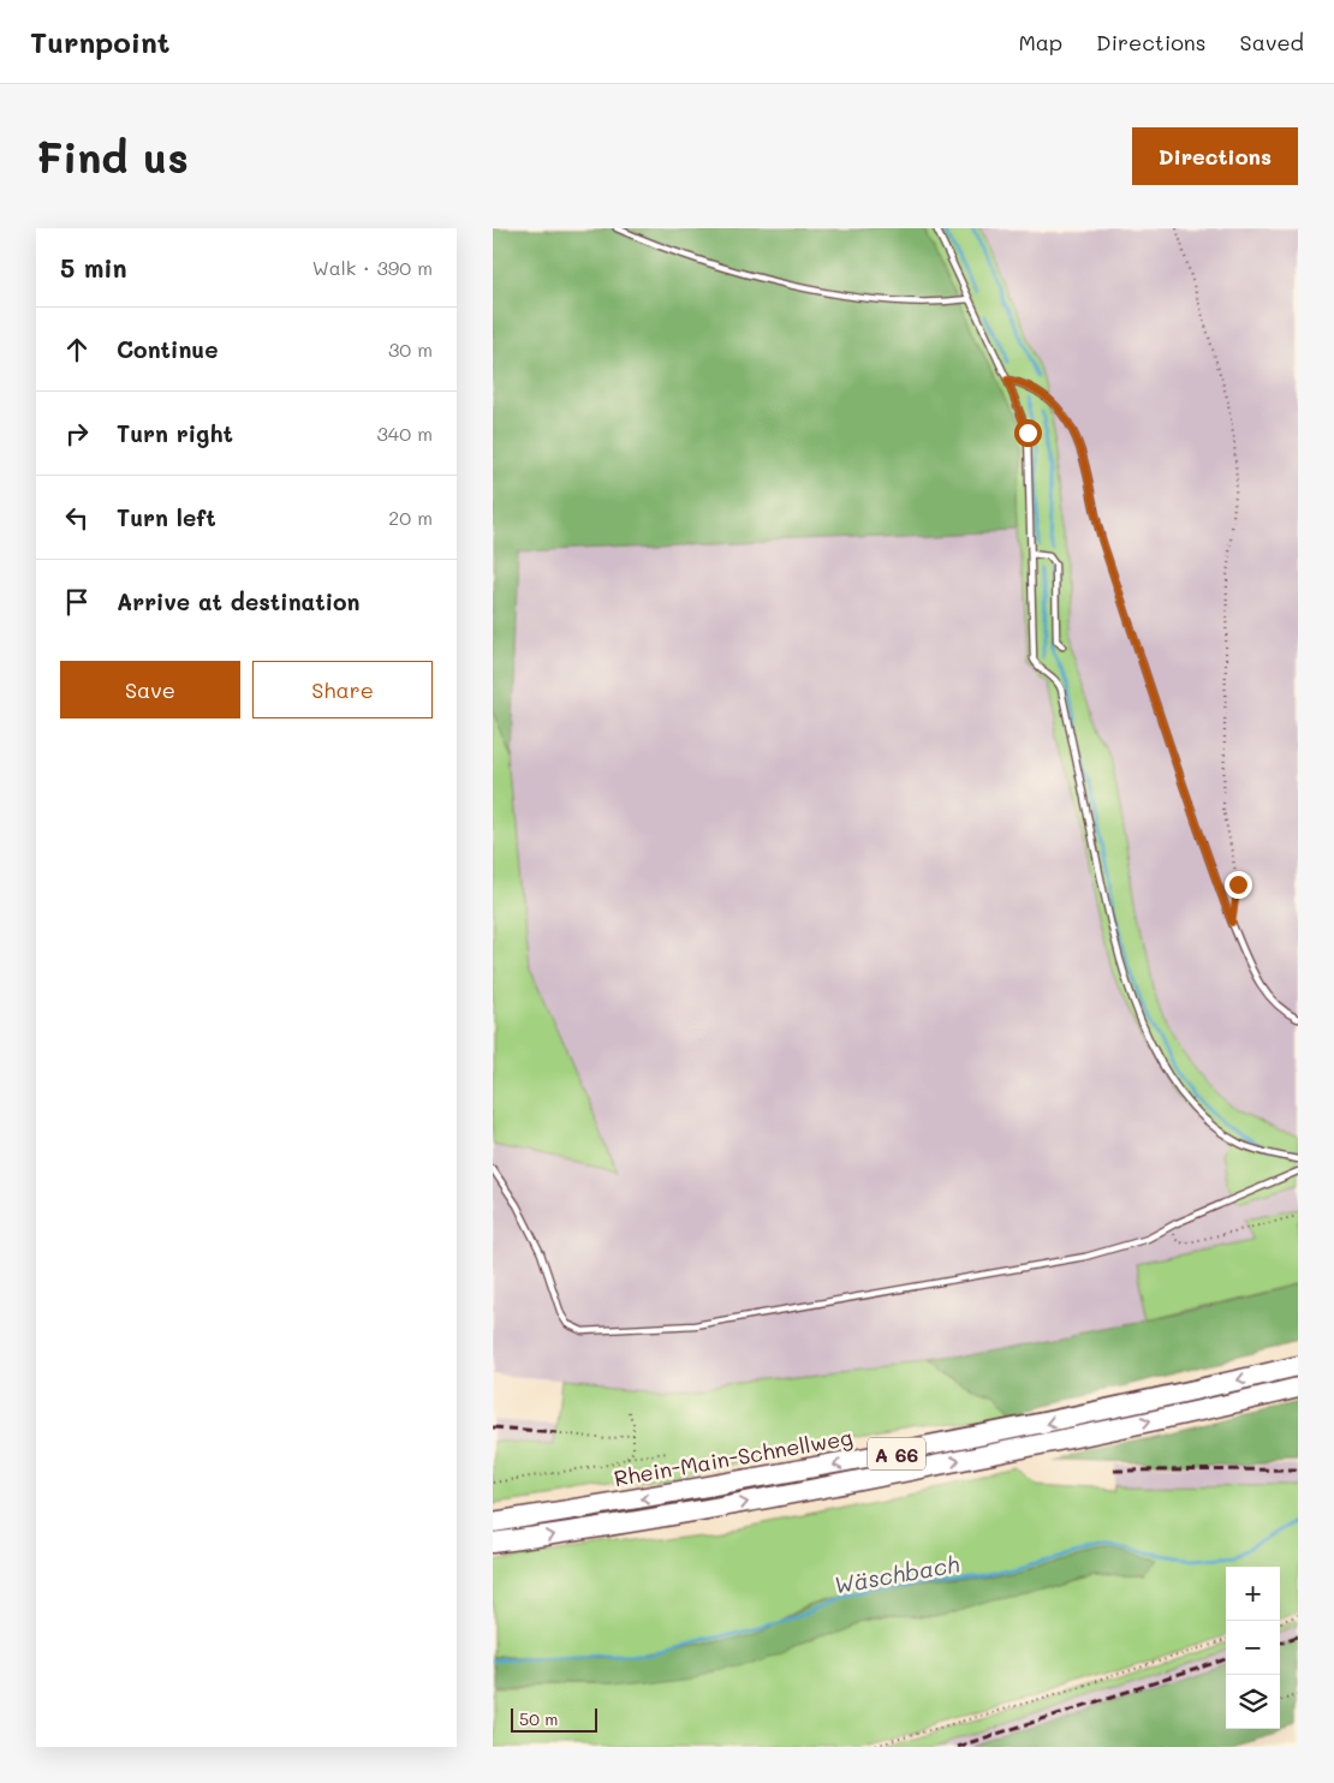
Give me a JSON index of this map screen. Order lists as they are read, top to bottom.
{
  "streets": {
    "highway": ["A 66", "Rhein-Main-Schnellweg"]
  },
  "water": ["Wäschbach"],
  "scale_bar": "50 m",
  "page": {
    "header": "Turnpoint",
    "nav": ["Map", "Directions", "Saved"],
    "buttons": [
      "Directions",
      ["Save", "Share"]
    ],
    "title": "Find us",
    "heading": ["5 min", "Walk · 390 m"],
    "list": [
      ["Continue", "30 m"],
      ["Turn right", "340 m"],
      ["Turn left", "20 m"],
      "Arrive at destination"
    ],
    "map_buttons": ["+", "−"],
    "scale": "50 m"
  }
}
